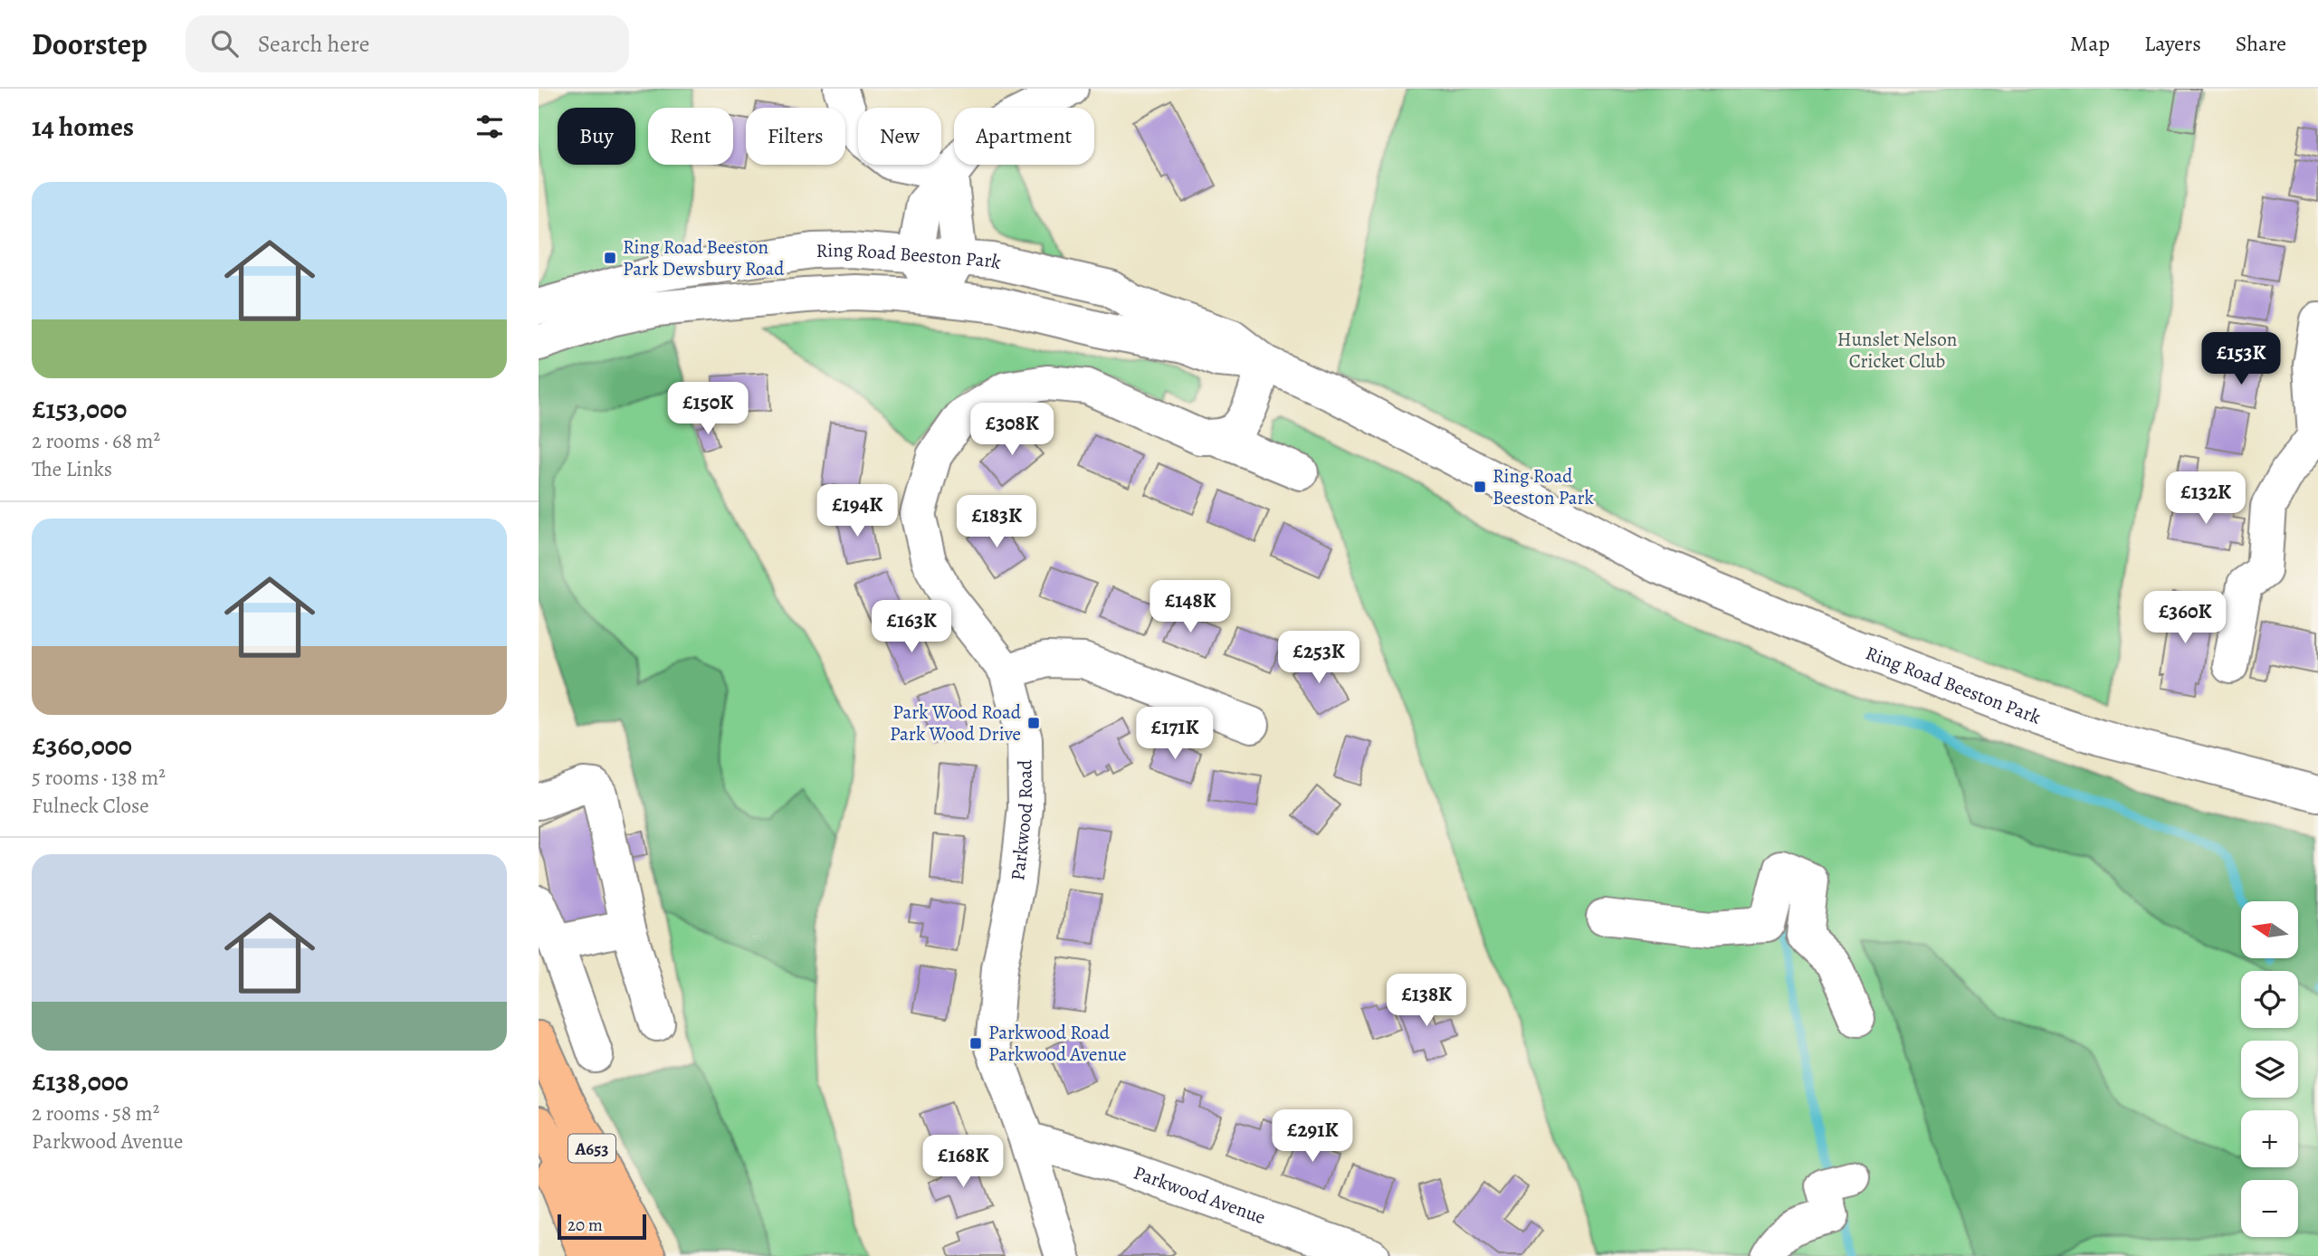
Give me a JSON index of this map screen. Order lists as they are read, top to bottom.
{
  "streets": {
    "main road": ["A653"],
    "street": ["Ring Road Beeston Park", "Parkwood Road", "Parkwood Avenue"]
  },
  "crossings": [
    ["Parkwood Road", "Parkwood Avenue"]
  ],
  "parks": ["Hunslet Nelson Cricket Club"],
  "places": {
    "transit": [
      "Ring Road Beeston Park Dewsbury Road",
      "Ring Road Beeston Park",
      "Park Wood Road Park Wood Drive",
      "Parkwood Road Parkwood Avenue"
    ]
  },
  "scale_bar": "20 m",
  "north": "left",
  "page": {
    "header": "Doorstep",
    "search": "Search here",
    "nav": ["Map", "Layers", "Share"],
    "heading": "14 homes",
    "chip": [
      "Buy",
      "Rent",
      "Filters",
      "New",
      "Apartment"
    ],
    "list": [
      {
        "name": "£153,000",
        "note": "2 rooms · 68 m² · The Links"
      },
      {
        "name": "£360,000",
        "note": "5 rooms · 138 m² · Fulneck Close"
      },
      {
        "name": "£138,000",
        "note": "2 rooms · 58 m² · Parkwood Avenue"
      }
    ],
    "price": [
      "£153K",
      "£150K",
      "£308K",
      "£132K",
      "£194K",
      "£183K",
      "£148K",
      "£360K",
      "£163K",
      "£253K",
      "£171K",
      "£138K",
      "£291K",
      "£168K"
    ],
    "map_buttons": ["+", "−"],
    "scale": "20 m"
  }
}
